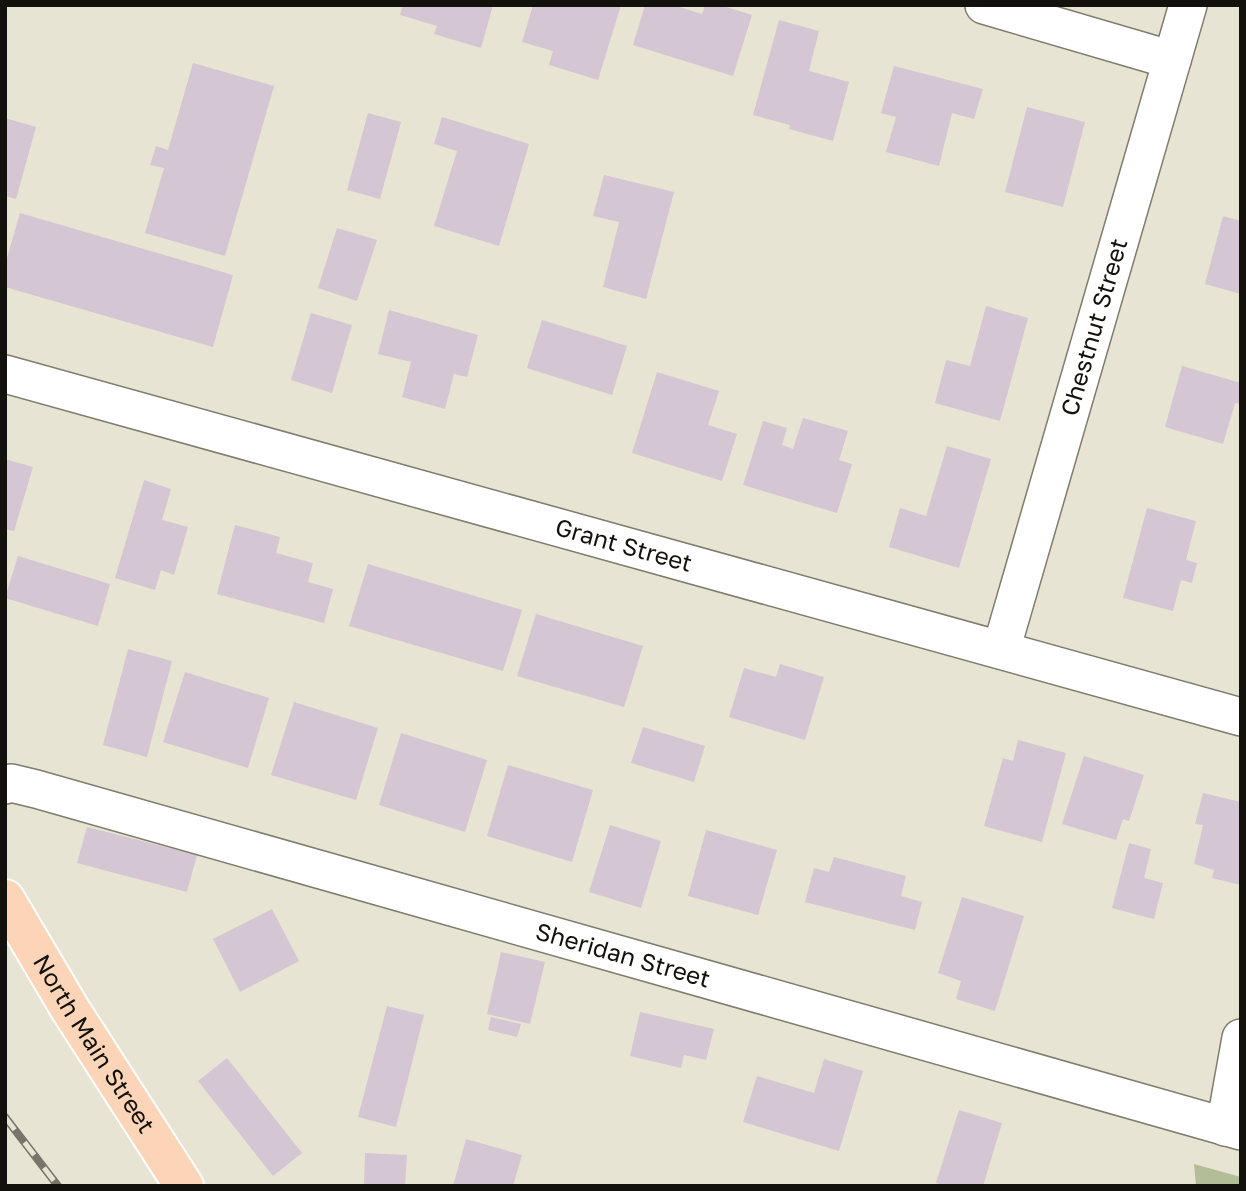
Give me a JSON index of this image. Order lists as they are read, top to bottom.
{
  "streets": {
    "main road": ["North Main Street"],
    "street": ["Chestnut Street", "Grant Street", "Sheridan Street"]
  },
  "crossings": [
    ["Chestnut Street", "Grant Street"]
  ]
}
